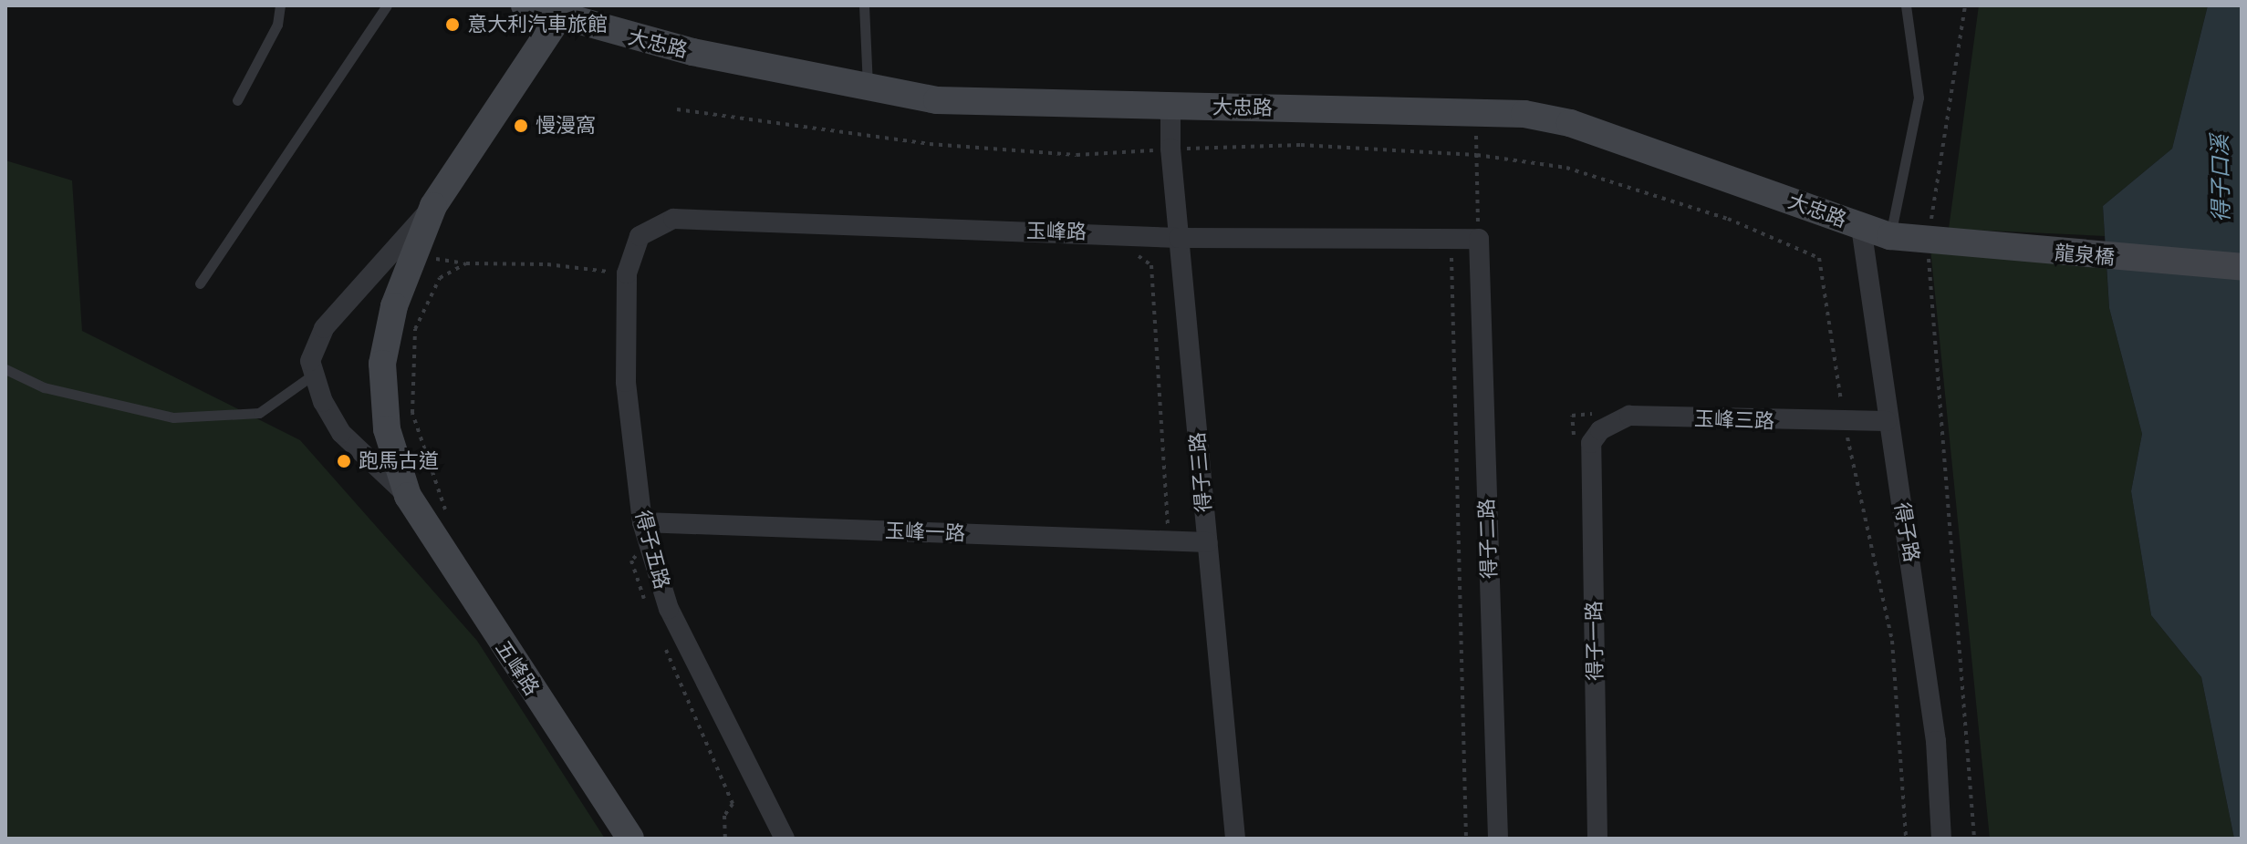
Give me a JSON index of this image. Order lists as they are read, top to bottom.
{
  "streets": {
    "street": [
      "大忠路",
      "玉峰路",
      "龍泉橋",
      "玉峰三路",
      "得子三路",
      "玉峰一路",
      "得子路",
      "得子二路",
      "得子五路",
      "得子一路",
      "五峰路"
    ]
  },
  "crossings": [
    ["大忠路", "龍泉橋"],
    ["大忠路", "得子三路"],
    ["大忠路", "得子路"],
    ["大忠路", "五峰路"],
    ["玉峰路", "得子三路"],
    ["玉峰路", "得子二路"],
    ["玉峰路", "得子五路"],
    ["玉峰三路", "得子路"],
    ["玉峰三路", "得子一路"],
    ["得子三路", "玉峰一路"],
    ["玉峰一路", "得子五路"]
  ],
  "water": ["得子口溪"],
  "places": ["意大利汽車旅館", "慢漫窩", "跑馬古道"]
}
